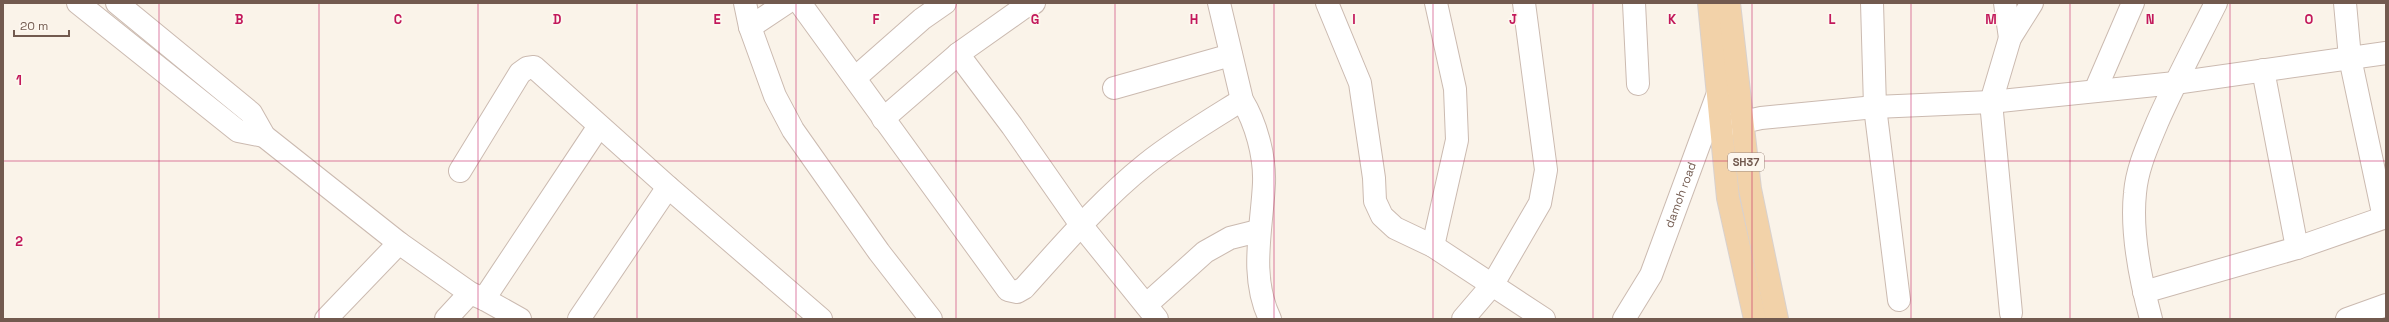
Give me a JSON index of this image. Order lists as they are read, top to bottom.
{
  "streets": {
    "main road": ["SH37"],
    "street": ["damoh road"]
  },
  "crossings": [
    ["SH37", "damoh road"]
  ],
  "scale_bar": "20 m",
  "grid": {
    "columns": [
      "B",
      "C",
      "D",
      "E",
      "F",
      "G",
      "H",
      "I",
      "J",
      "K",
      "L",
      "M",
      "N",
      "O"
    ],
    "rows": ["1", "2"]
  }
}
